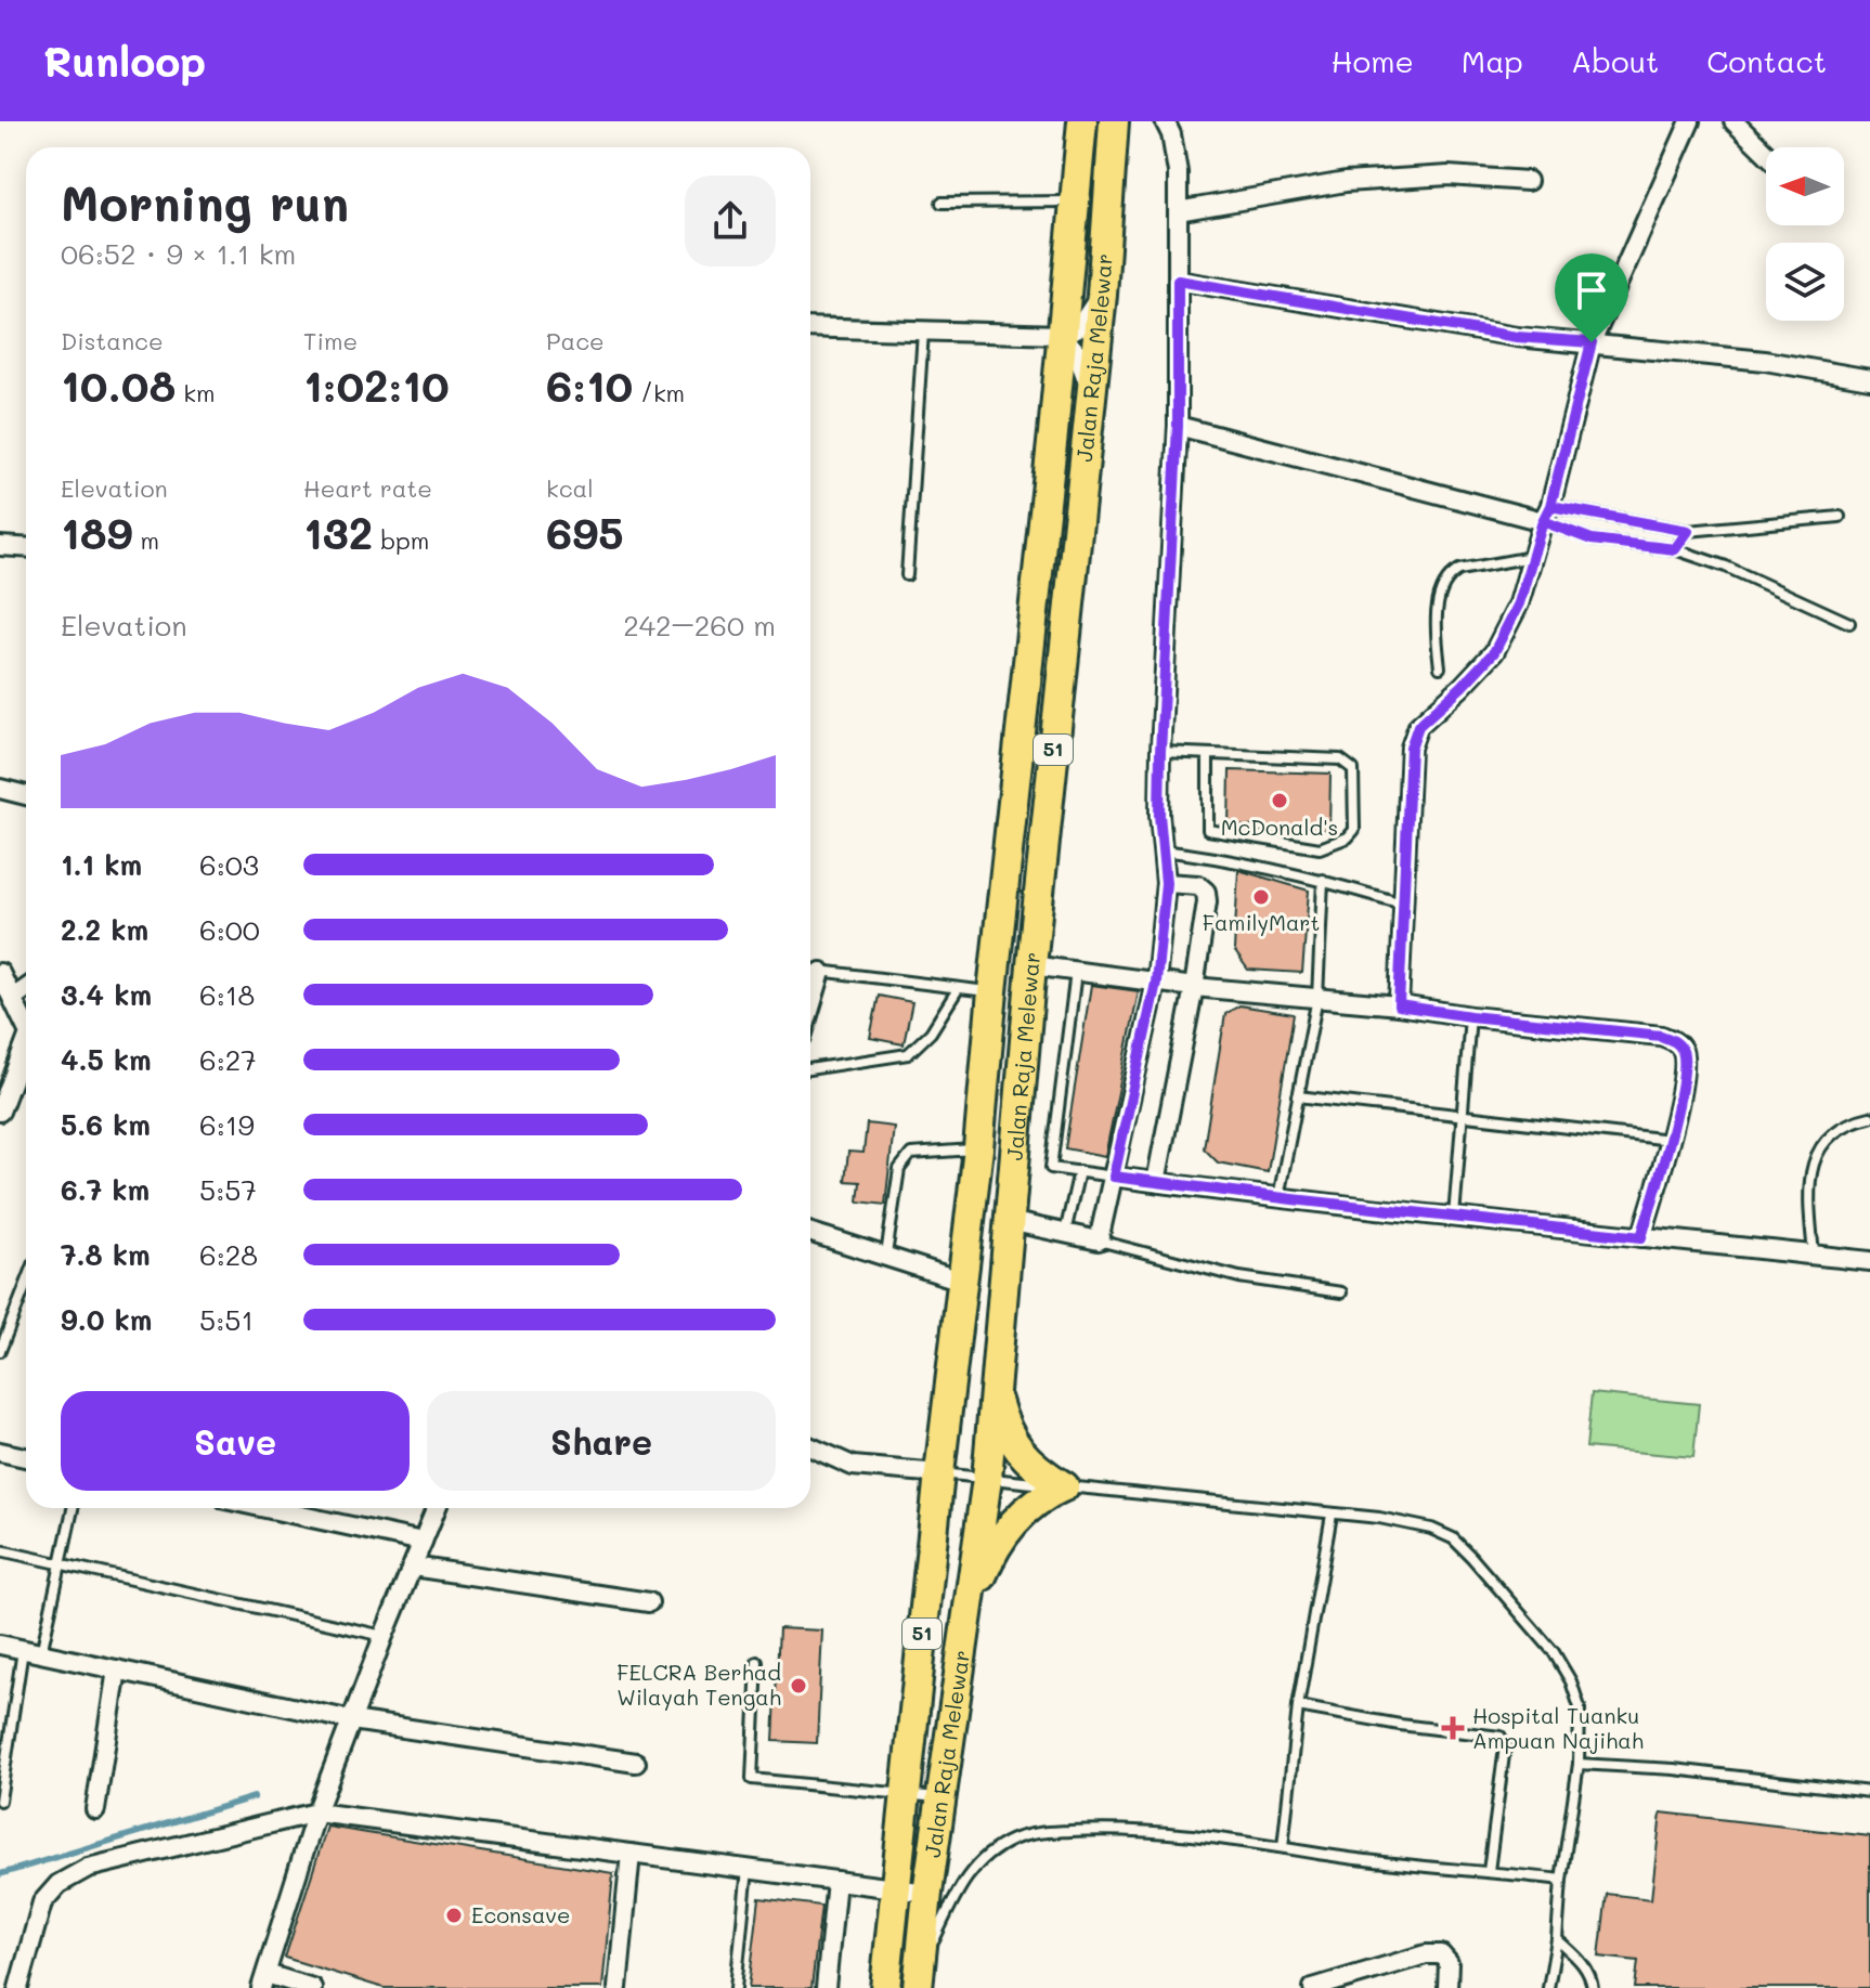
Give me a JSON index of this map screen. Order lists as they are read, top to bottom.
{
  "streets": {
    "highway": ["Jalan Raja Melewar", "51"]
  },
  "places": {
    "other": [
      "McDonald's",
      "FamilyMart",
      "FELCRA Berhad Wilayah Tengah",
      "Econsave"
    ],
    "health": ["Hospital Tuanku Ampuan Najihah"]
  },
  "north": "left",
  "page": {
    "header": "Runloop",
    "nav": [
      "Home",
      "Map",
      "About",
      "Contact"
    ],
    "heading": ["Morning run", "06:52 · 9 × 1.1 km"],
    "stats": [
      ["Distance", "10.08 km"],
      ["Time", "1:02:10"],
      ["Pace", "6:10 /km"],
      ["Elevation", "189 m"],
      ["Heart rate", "132 bpm"],
      ["kcal", "695"]
    ],
    "chart": ["Elevation", "242–260 m"],
    "list": [
      {
        "name": "1.1 km",
        "note": "6:03"
      },
      {
        "name": "2.2 km",
        "note": "6:00"
      },
      {
        "name": "3.4 km",
        "note": "6:18"
      },
      {
        "name": "4.5 km",
        "note": "6:27"
      },
      {
        "name": "5.6 km",
        "note": "6:19"
      },
      {
        "name": "6.7 km",
        "note": "5:57"
      },
      {
        "name": "7.8 km",
        "note": "6:28"
      },
      {
        "name": "9.0 km",
        "note": "5:51"
      }
    ],
    "buttons": ["Save", "Share"]
  }
}
